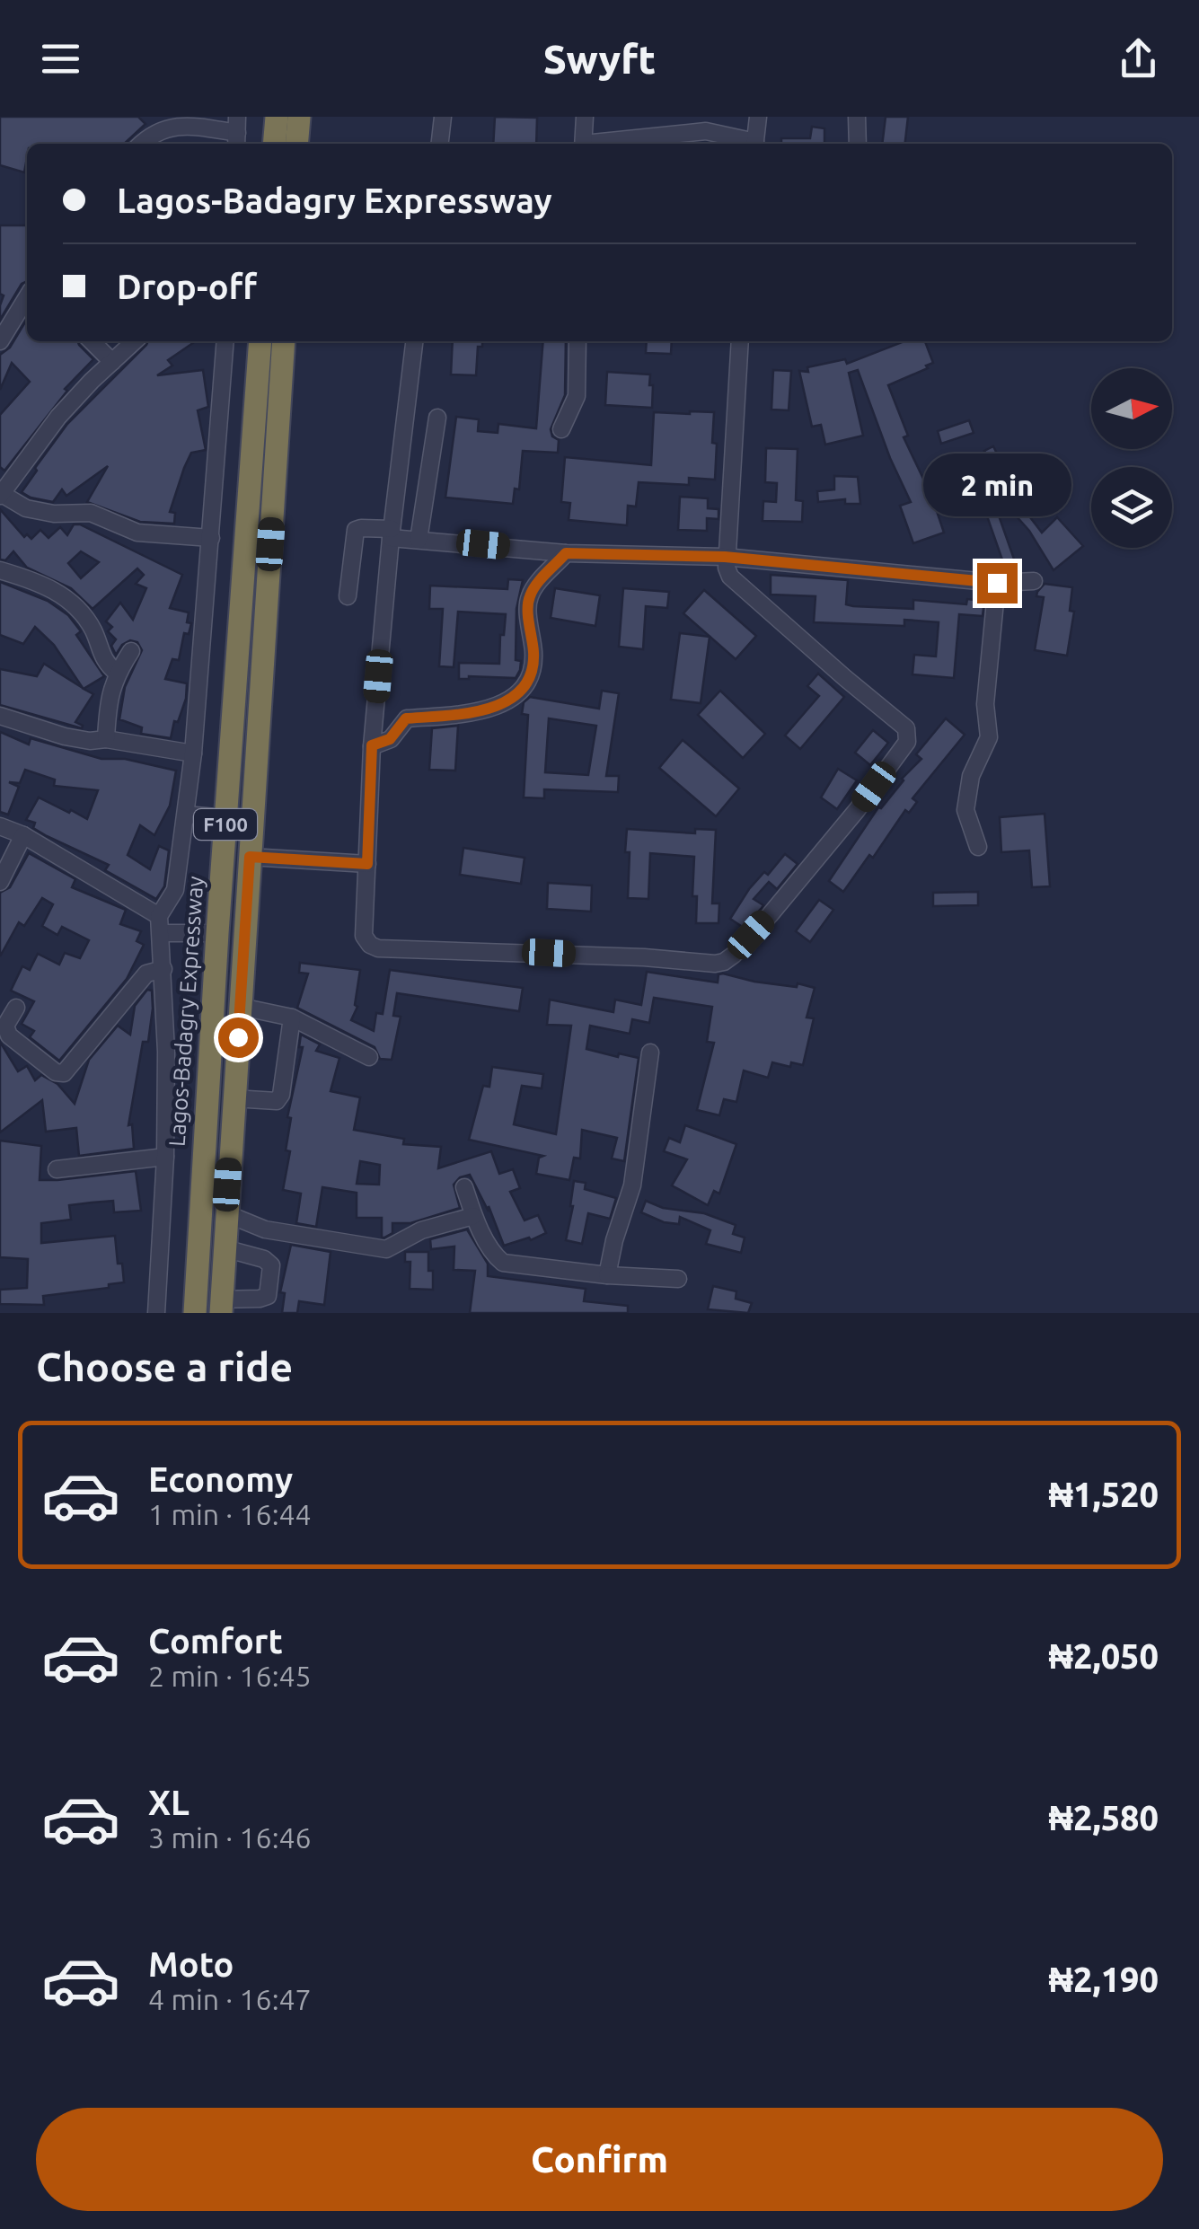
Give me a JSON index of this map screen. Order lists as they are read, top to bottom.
{
  "streets": {
    "highway": ["F100", "Lagos-Badagry Expressway"]
  },
  "north": "right",
  "page": {
    "header": "Swyft",
    "banner": ["Lagos-Badagry Expressway", "Drop-off"],
    "bubble": "2 min",
    "heading": "Choose a ride",
    "list": [
      {
        "name": "Economy",
        "note": "1 min · 16:44",
        "value": "₦1,520"
      },
      {
        "name": "Comfort",
        "note": "2 min · 16:45",
        "value": "₦2,050"
      },
      {
        "name": "XL",
        "note": "3 min · 16:46",
        "value": "₦2,580"
      },
      {
        "name": "Moto",
        "note": "4 min · 16:47",
        "value": "₦2,190"
      }
    ],
    "buttons": "Confirm"
  }
}
